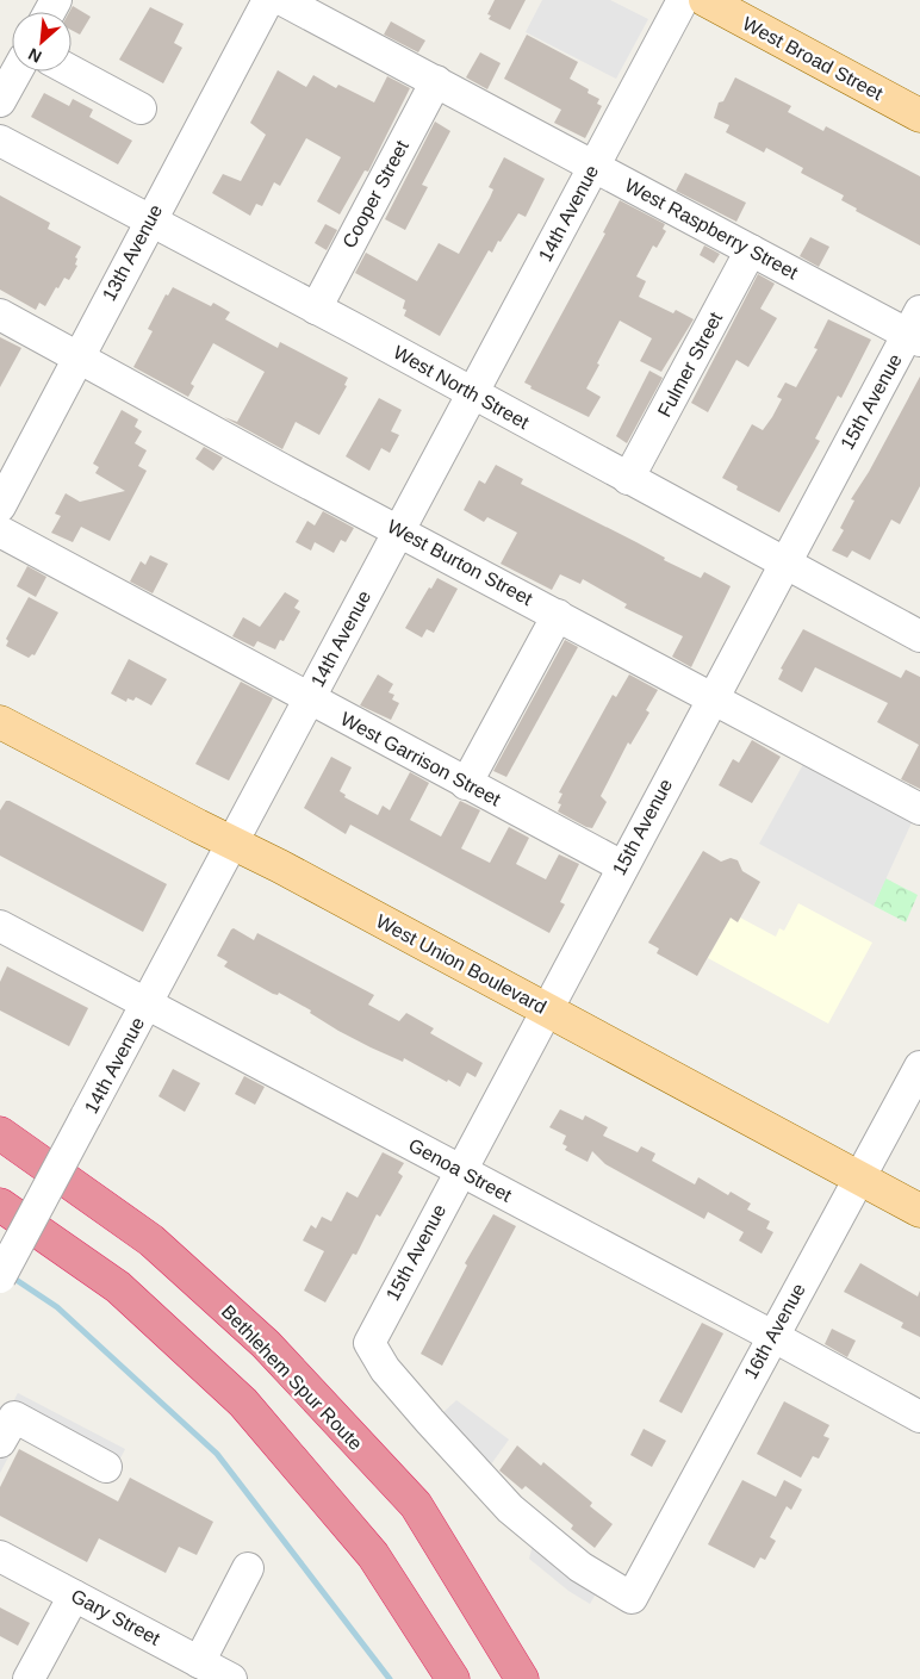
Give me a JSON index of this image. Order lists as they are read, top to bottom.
{
  "streets": {
    "highway": ["Bethlehem Spur Route"],
    "main road": ["West Broad Street", "West Union Boulevard"],
    "street": [
      "Cooper Street",
      "14th Avenue",
      "West Raspberry Street",
      "13th Avenue",
      "Fulmer Street",
      "West North Street",
      "15th Avenue",
      "West Burton Street",
      "West Garrison Street",
      "Genoa Street",
      "16th Avenue",
      "Gary Street"
    ]
  },
  "crossings": [
    ["Cooper Street", "West Raspberry Street"],
    ["Cooper Street", "West North Street"],
    ["14th Avenue", "West Raspberry Street"],
    ["14th Avenue", "West North Street"],
    ["14th Avenue", "West Burton Street"],
    ["14th Avenue", "West Garrison Street"],
    ["14th Avenue", "West Union Boulevard"],
    ["14th Avenue", "Genoa Street"],
    ["West Raspberry Street", "Fulmer Street"],
    ["West Raspberry Street", "15th Avenue"],
    ["13th Avenue", "West North Street"],
    ["13th Avenue", "West Burton Street"],
    ["Fulmer Street", "West North Street"],
    ["West North Street", "15th Avenue"],
    ["15th Avenue", "West Burton Street"],
    ["15th Avenue", "West Garrison Street"],
    ["15th Avenue", "West Union Boulevard"],
    ["15th Avenue", "Genoa Street"],
    ["15th Avenue", "16th Avenue"],
    ["West Union Boulevard", "16th Avenue"],
    ["Genoa Street", "16th Avenue"]
  ],
  "north": "bottom left"
}
